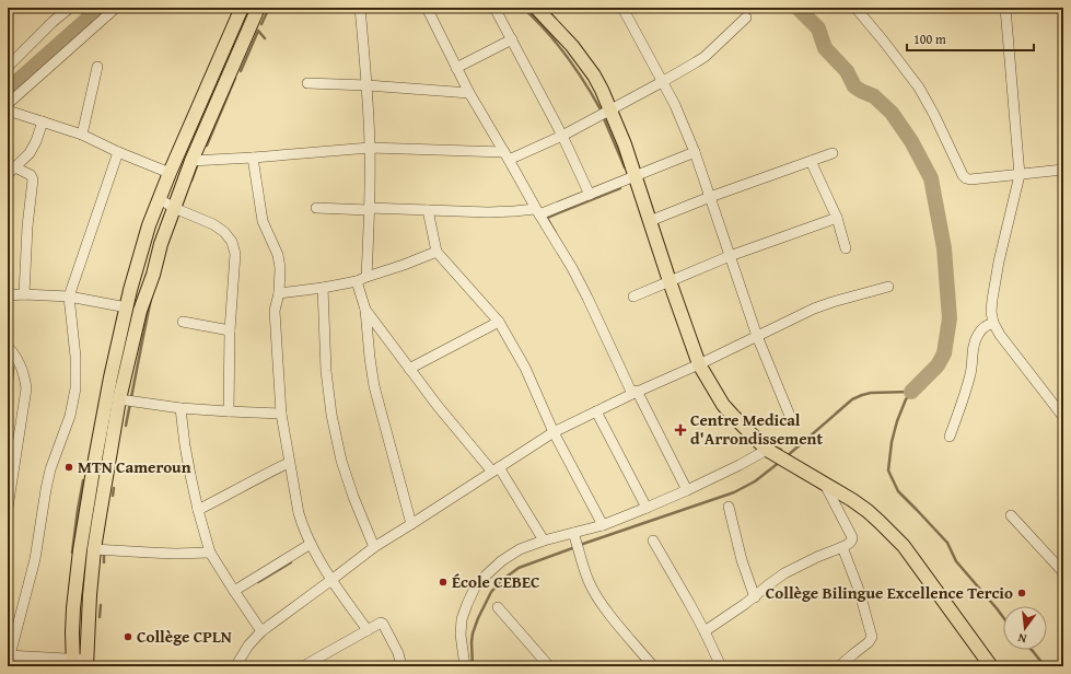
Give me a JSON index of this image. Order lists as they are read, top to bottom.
{
  "places": {
    "health": ["Centre Medical d'Arrondissement"],
    "other": [
      "MTN Cameroun",
      "École CEBEC",
      "Collège Bilingue Excellence Tercio",
      "Collège CPLN"
    ]
  },
  "scale_bar": "100 m",
  "north": "bottom"
}
